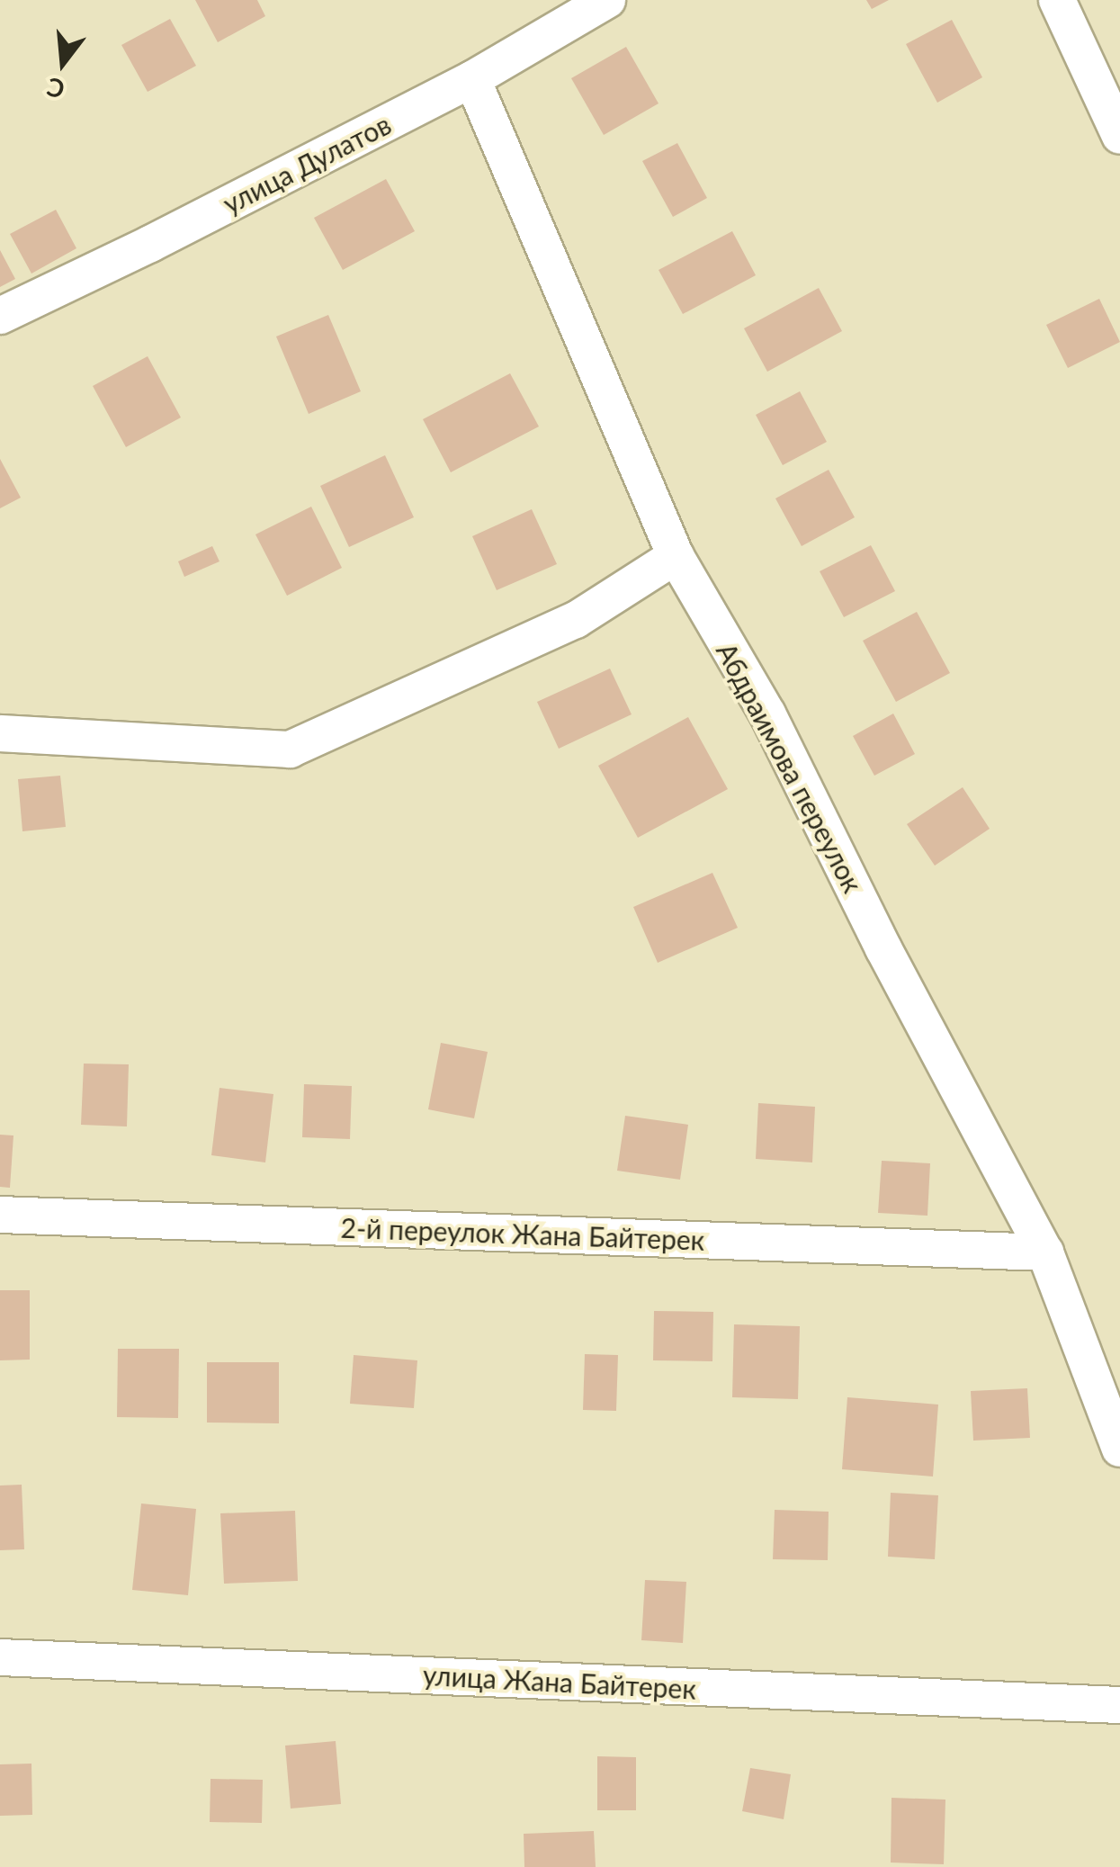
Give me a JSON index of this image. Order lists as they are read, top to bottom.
{
  "streets": {
    "street": [
      "улица Дулатов",
      "Абдраимова переулок",
      "2-й переулок Жана Байтерек",
      "улица Жана Байтерек"
    ]
  },
  "crossings": [
    ["улица Дулатов", "Абдраимова переулок"],
    ["Абдраимова переулок", "2-й переулок Жана Байтерек"]
  ],
  "north": "bottom"
}
